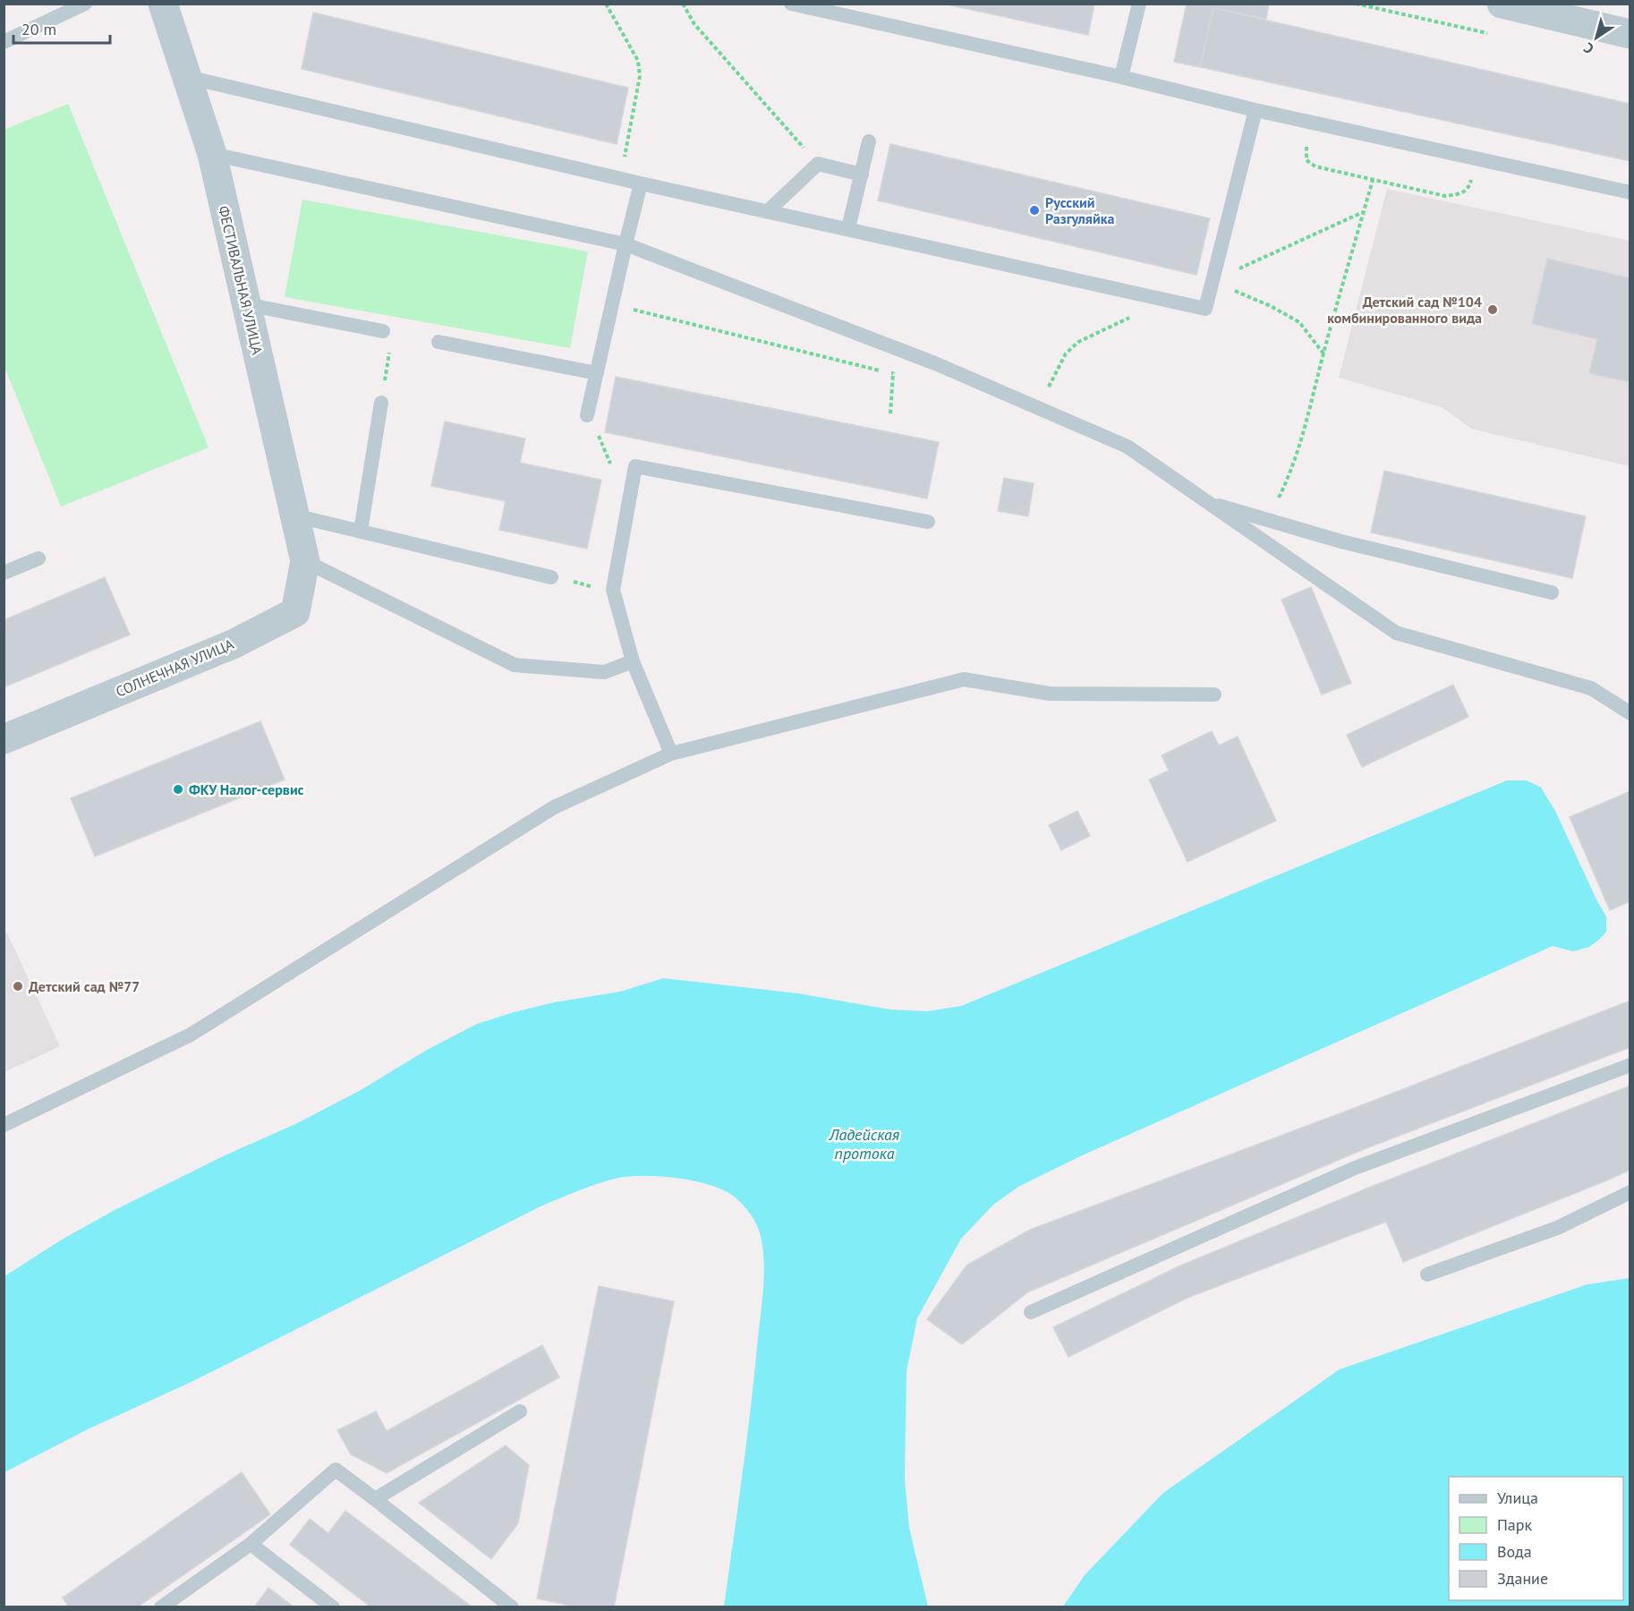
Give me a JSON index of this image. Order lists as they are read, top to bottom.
{
  "streets": {
    "street": ["ФЕСТИВАЛЬНАЯ УЛИЦА", "СОЛНЕЧНАЯ УЛИЦА"]
  },
  "crossings": [
    ["ФЕСТИВАЛЬНАЯ УЛИЦА", "СОЛНЕЧНАЯ УЛИЦА"]
  ],
  "water": ["Ладейская протока"],
  "places": [
    "Русский Разгуляйка",
    "Детский сад №104 комбинированного вида",
    "ФКУ Налог-сервис",
    "Детский сад №77"
  ],
  "legend": [
    "Улица",
    "Парк",
    "Вода",
    "Здание"
  ],
  "scale_bar": "20 m",
  "north": "bottom left"
}
